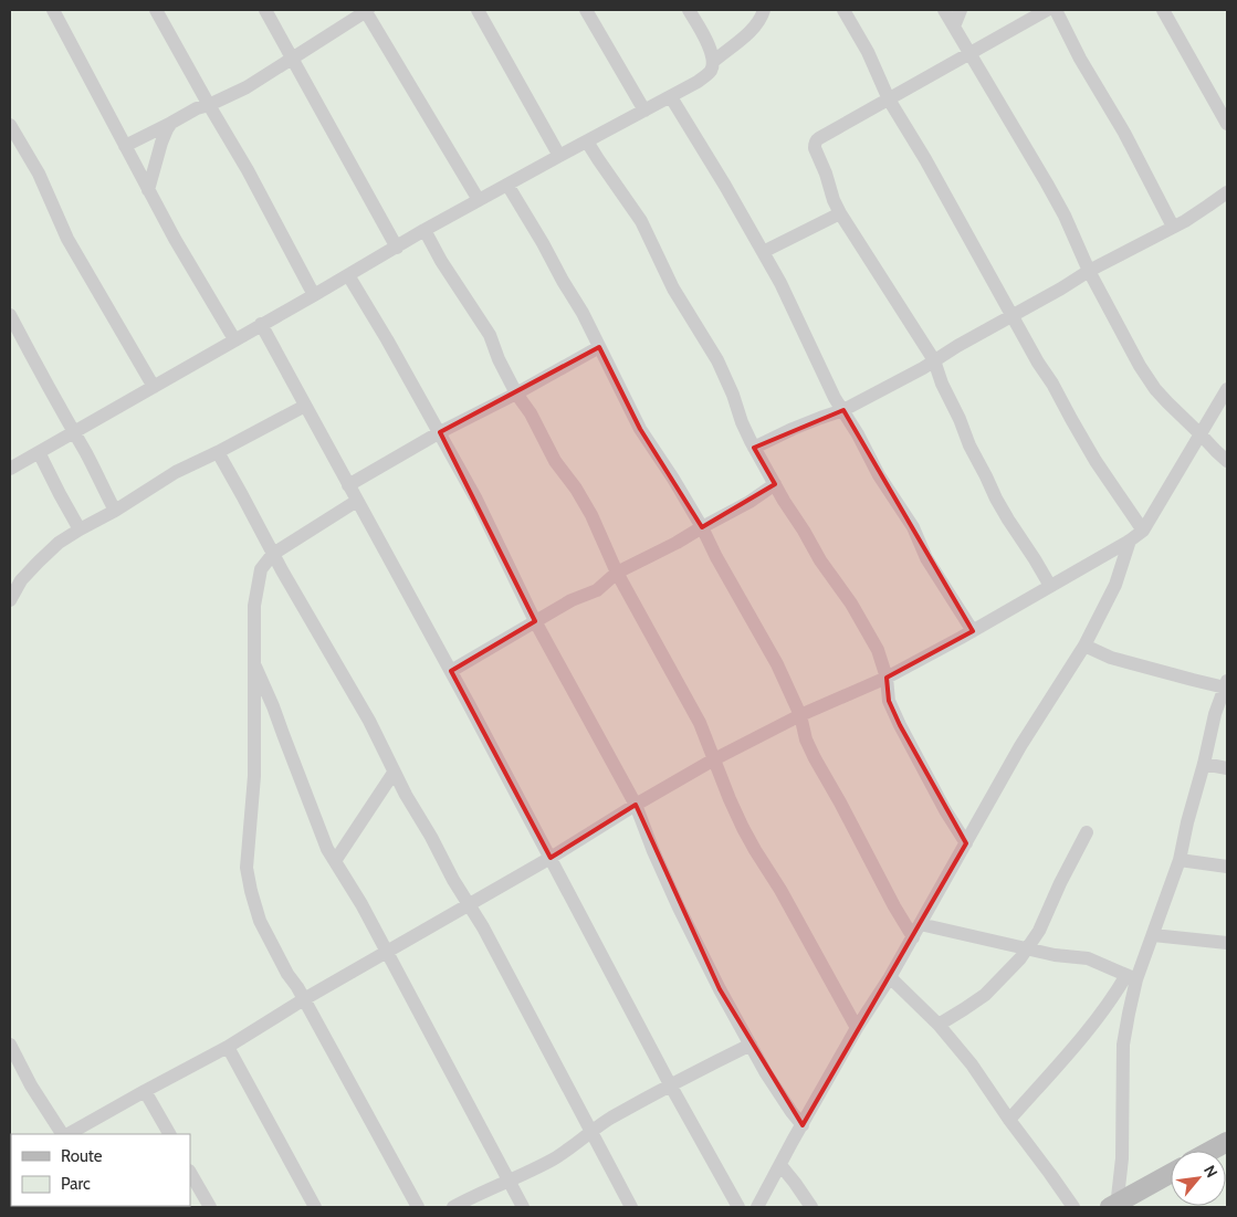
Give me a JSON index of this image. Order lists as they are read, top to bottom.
{
  "legend": ["Route", "Parc"],
  "north": "top right"
}
